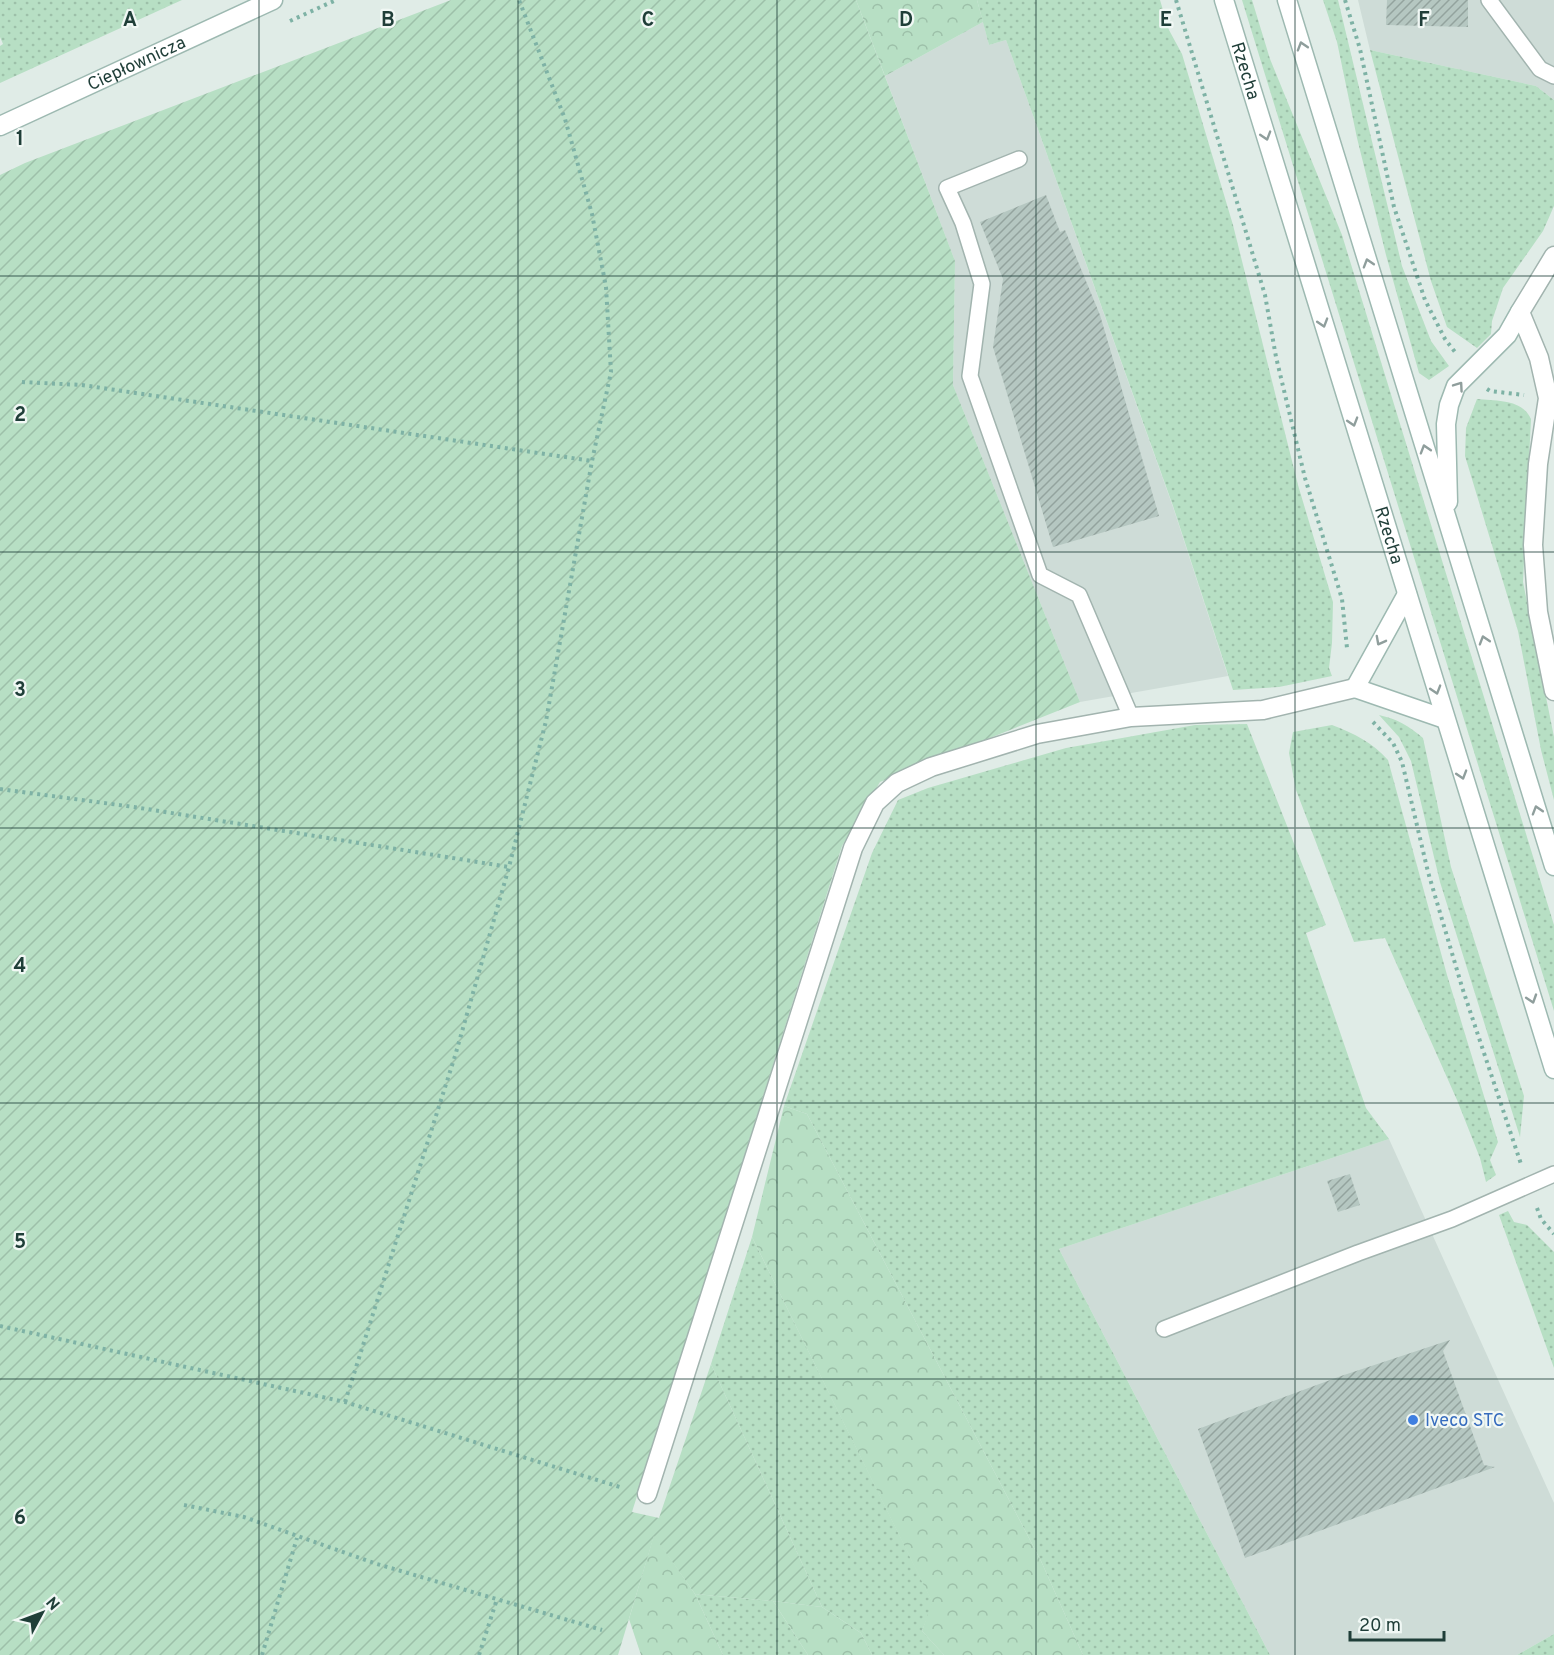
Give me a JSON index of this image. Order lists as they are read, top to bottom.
{
  "streets": {
    "main road": ["Ciepłownicza", "Rzecha"]
  },
  "places": ["Iveco STC"],
  "scale_bar": "20 m",
  "north": "top right",
  "grid": {
    "columns": [
      "A",
      "B",
      "C",
      "D",
      "E",
      "F"
    ],
    "rows": [
      "1",
      "2",
      "3",
      "4",
      "5",
      "6"
    ]
  }
}
